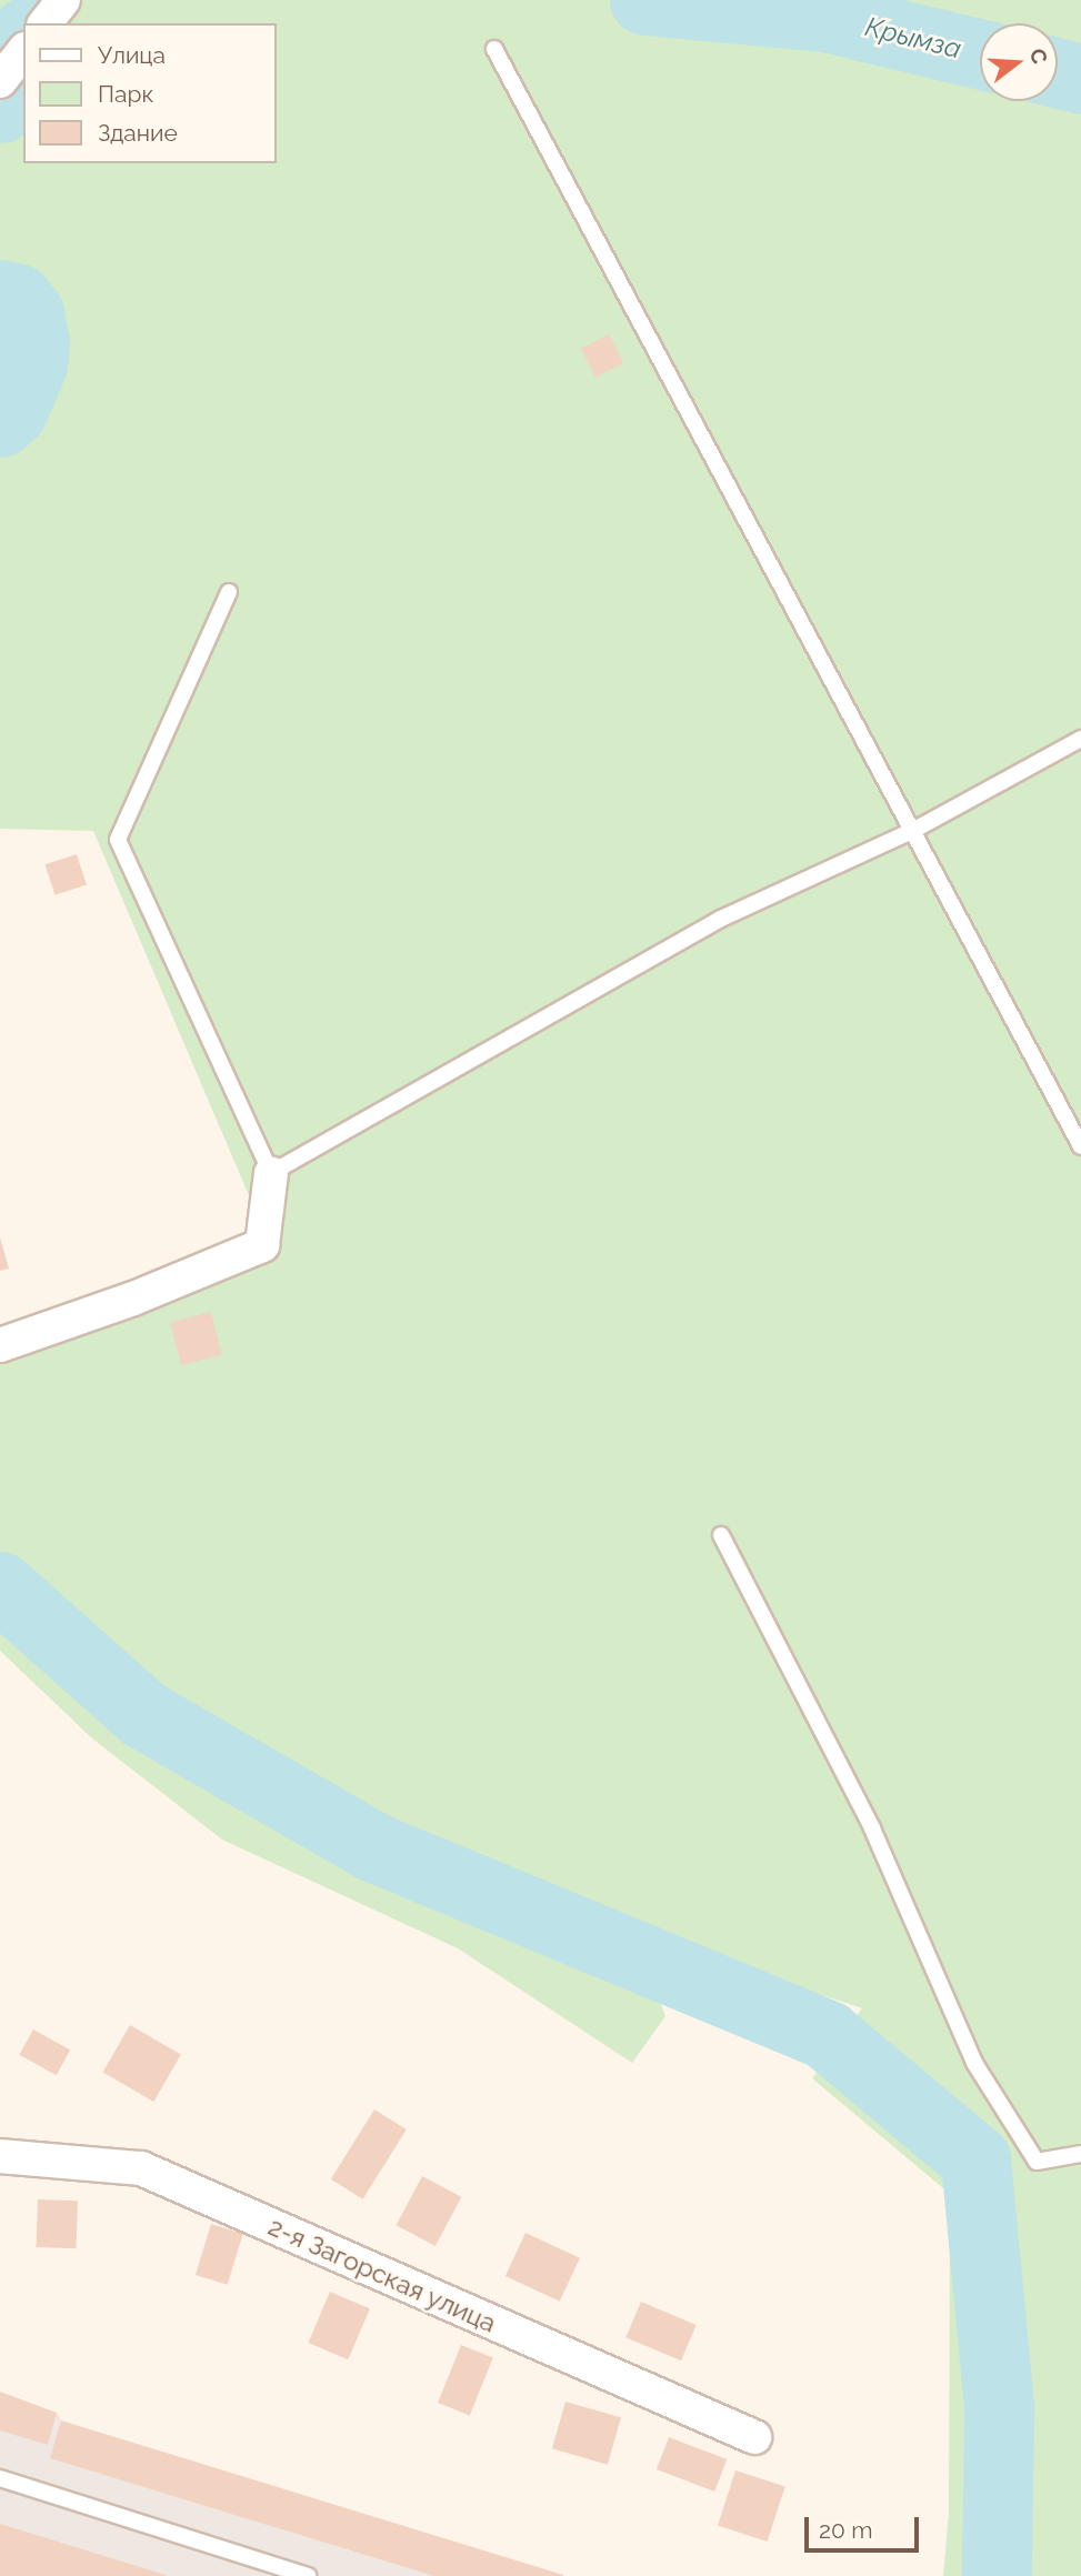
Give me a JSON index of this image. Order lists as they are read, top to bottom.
{
  "streets": {
    "street": ["2-я Загорская улица"]
  },
  "water": ["Крымза"],
  "legend": ["Улица", "Парк", "Здание"],
  "scale_bar": "20 m",
  "north": "right"
}
